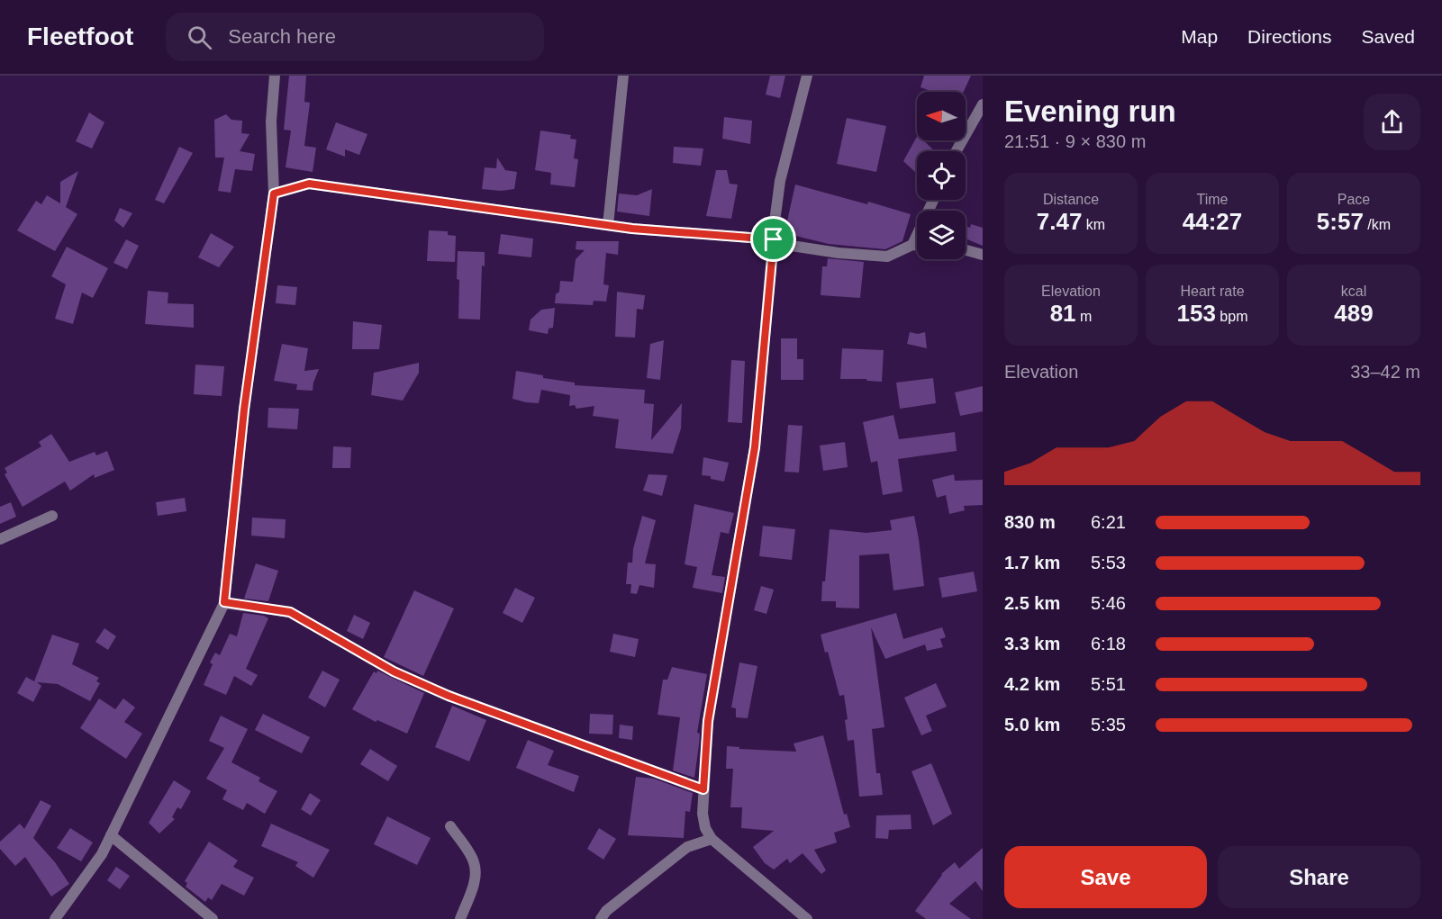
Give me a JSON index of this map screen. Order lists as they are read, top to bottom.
{
  "north": "left",
  "page": {
    "header": "Fleetfoot",
    "search": "Search here",
    "nav": ["Map", "Directions", "Saved"],
    "heading": ["Evening run", "21:51 · 9 × 830 m"],
    "stats": [
      ["Distance", "7.47 km"],
      ["Time", "44:27"],
      ["Pace", "5:57 /km"],
      ["Elevation", "81 m"],
      ["Heart rate", "153 bpm"],
      ["kcal", "489"]
    ],
    "chart": ["Elevation", "33–42 m"],
    "list": [
      {
        "name": "830 m",
        "note": "6:21"
      },
      {
        "name": "1.7 km",
        "note": "5:53"
      },
      {
        "name": "2.5 km",
        "note": "5:46"
      },
      {
        "name": "3.3 km",
        "note": "6:18"
      },
      {
        "name": "4.2 km",
        "note": "5:51"
      },
      {
        "name": "5.0 km",
        "note": "5:35"
      }
    ],
    "buttons": ["Save", "Share"]
  }
}
